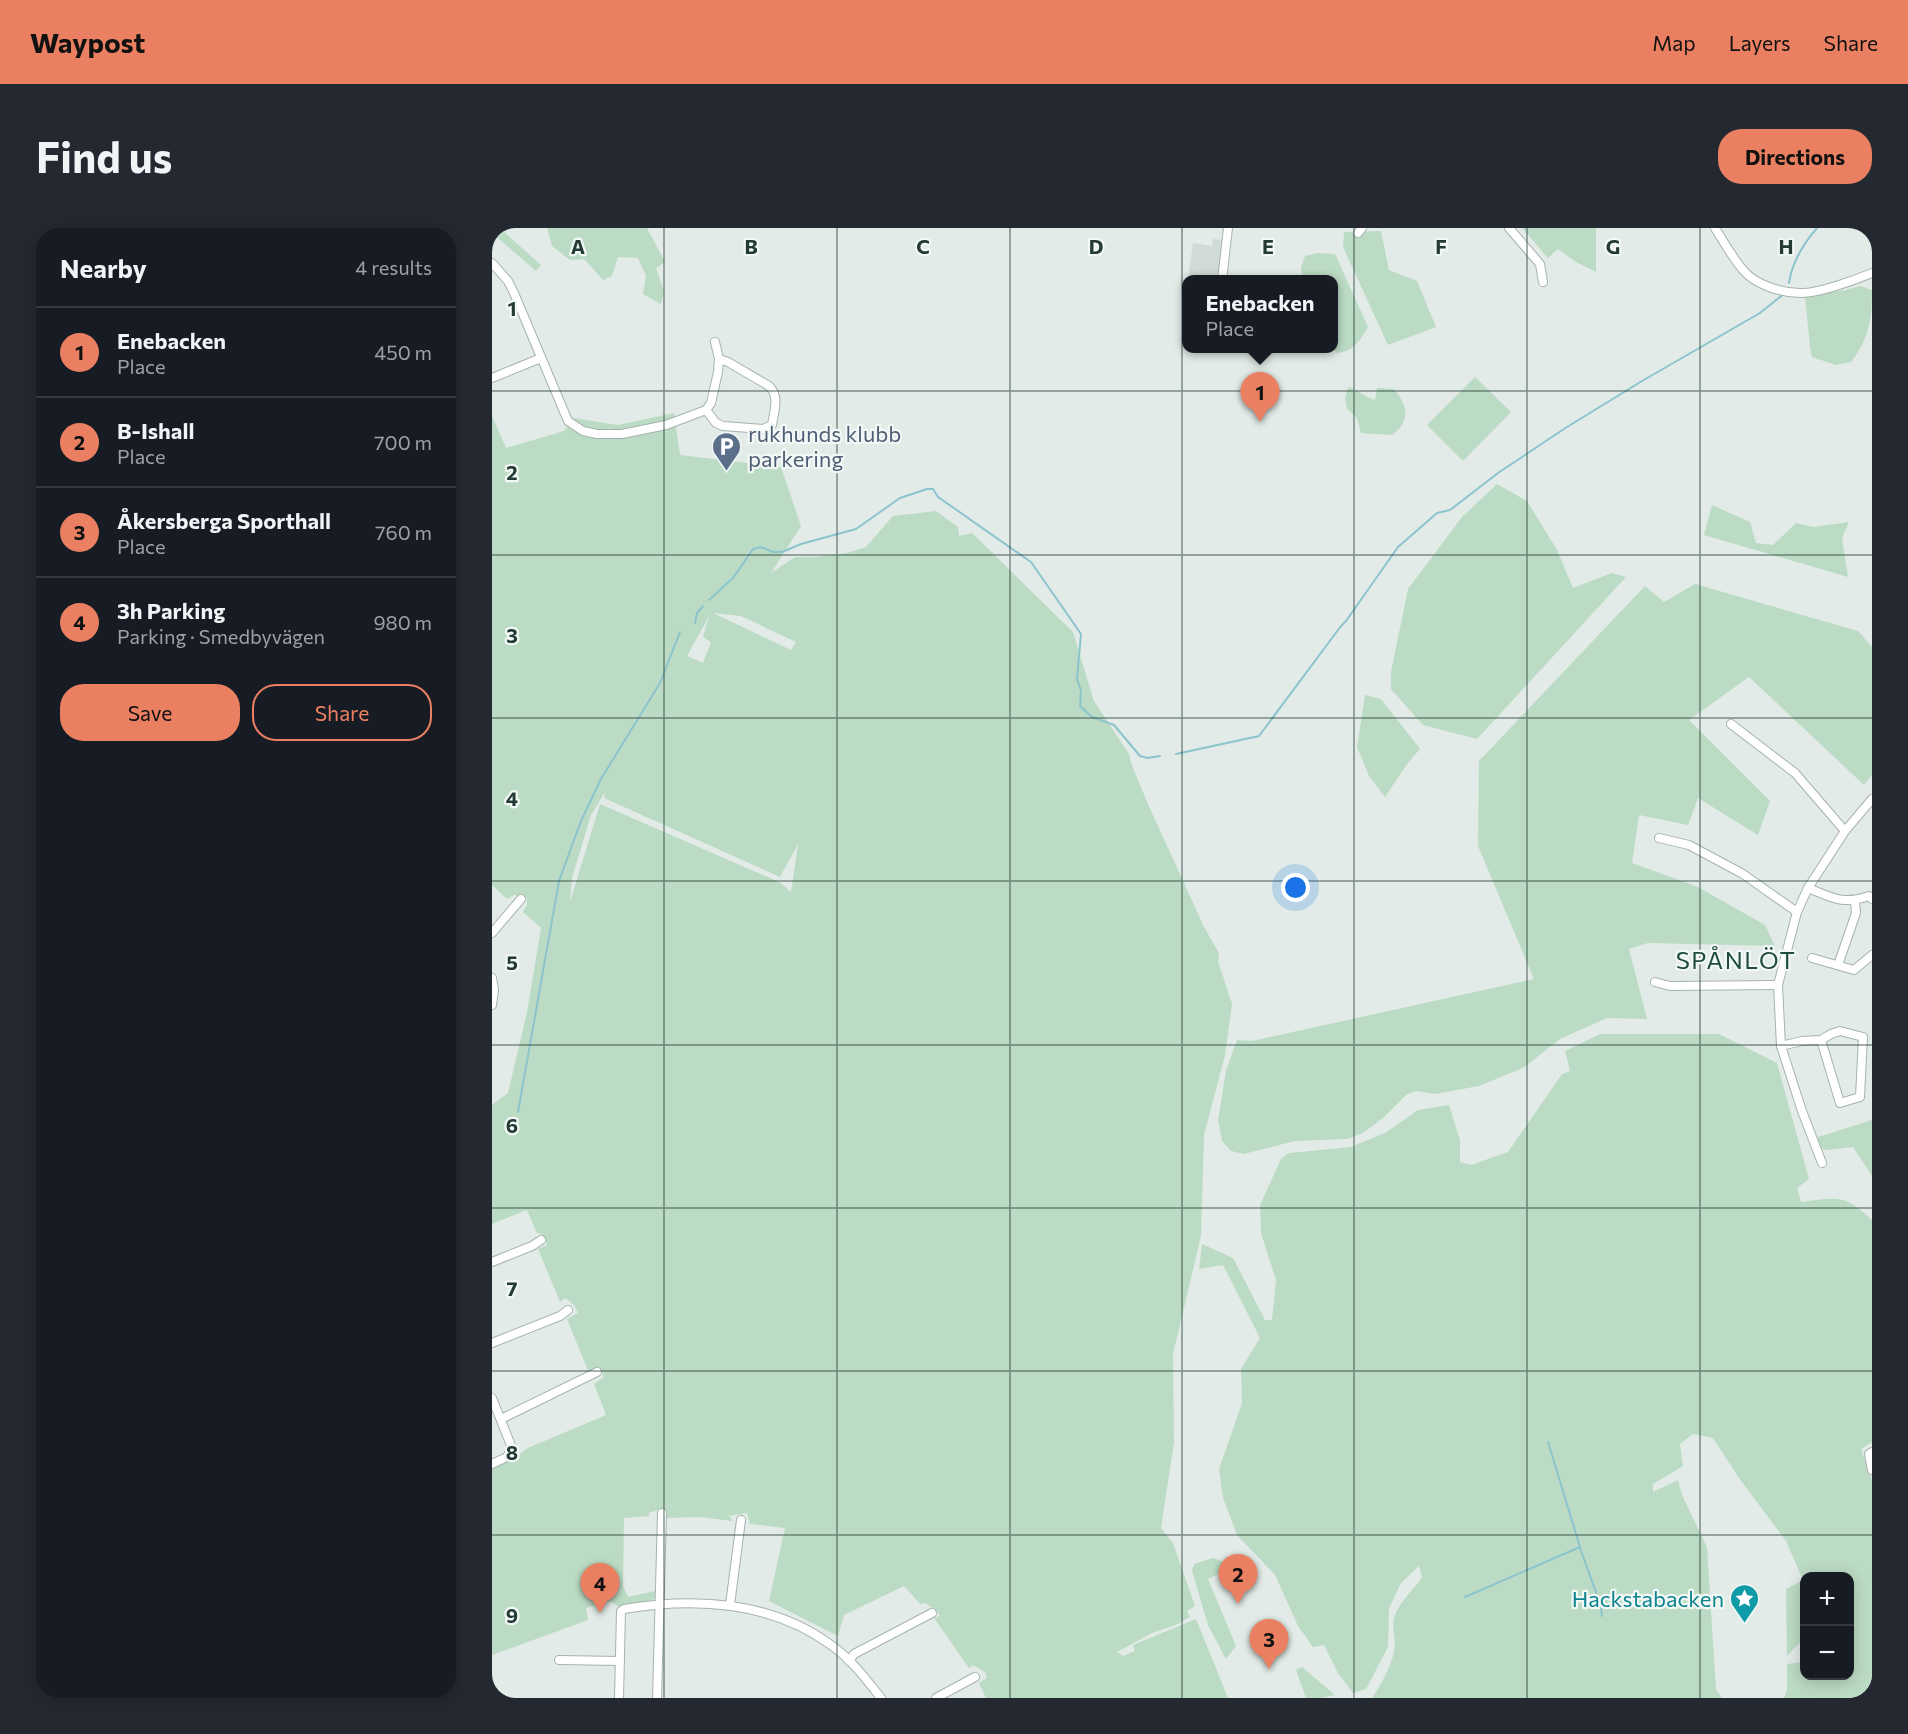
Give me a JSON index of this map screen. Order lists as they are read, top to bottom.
{
  "districts": ["SPÅNLÖT"],
  "places": {
    "parking": ["rukhunds klubb parkering"],
    "place": ["Hackstabacken"]
  },
  "page": {
    "header": "Waypost",
    "nav": ["Map", "Layers", "Share"],
    "buttons": [
      "Directions",
      ["Save", "Share"]
    ],
    "title": "Find us",
    "heading": ["Nearby", "4 results"],
    "popup": ["Enebacken", "Place"],
    "list": [
      {
        "mark": "1",
        "name": "Enebacken",
        "note": "Place",
        "value": "450 m"
      },
      {
        "mark": "2",
        "name": "B-Ishall",
        "note": "Place",
        "value": "700 m"
      },
      {
        "mark": "3",
        "name": "Åkersberga Sporthall",
        "note": "Place",
        "value": "760 m"
      },
      {
        "mark": "4",
        "name": "3h Parking",
        "note": "Parking · Smedbyvägen",
        "value": "980 m"
      }
    ],
    "pins": [
      "1",
      "2",
      "4",
      "3"
    ],
    "map_buttons": ["+", "−"]
  },
  "grid": {
    "columns": [
      "A",
      "B",
      "C",
      "D",
      "E",
      "F",
      "G",
      "H"
    ],
    "rows": [
      "1",
      "2",
      "3",
      "4",
      "5",
      "6",
      "7",
      "8",
      "9"
    ]
  }
}
